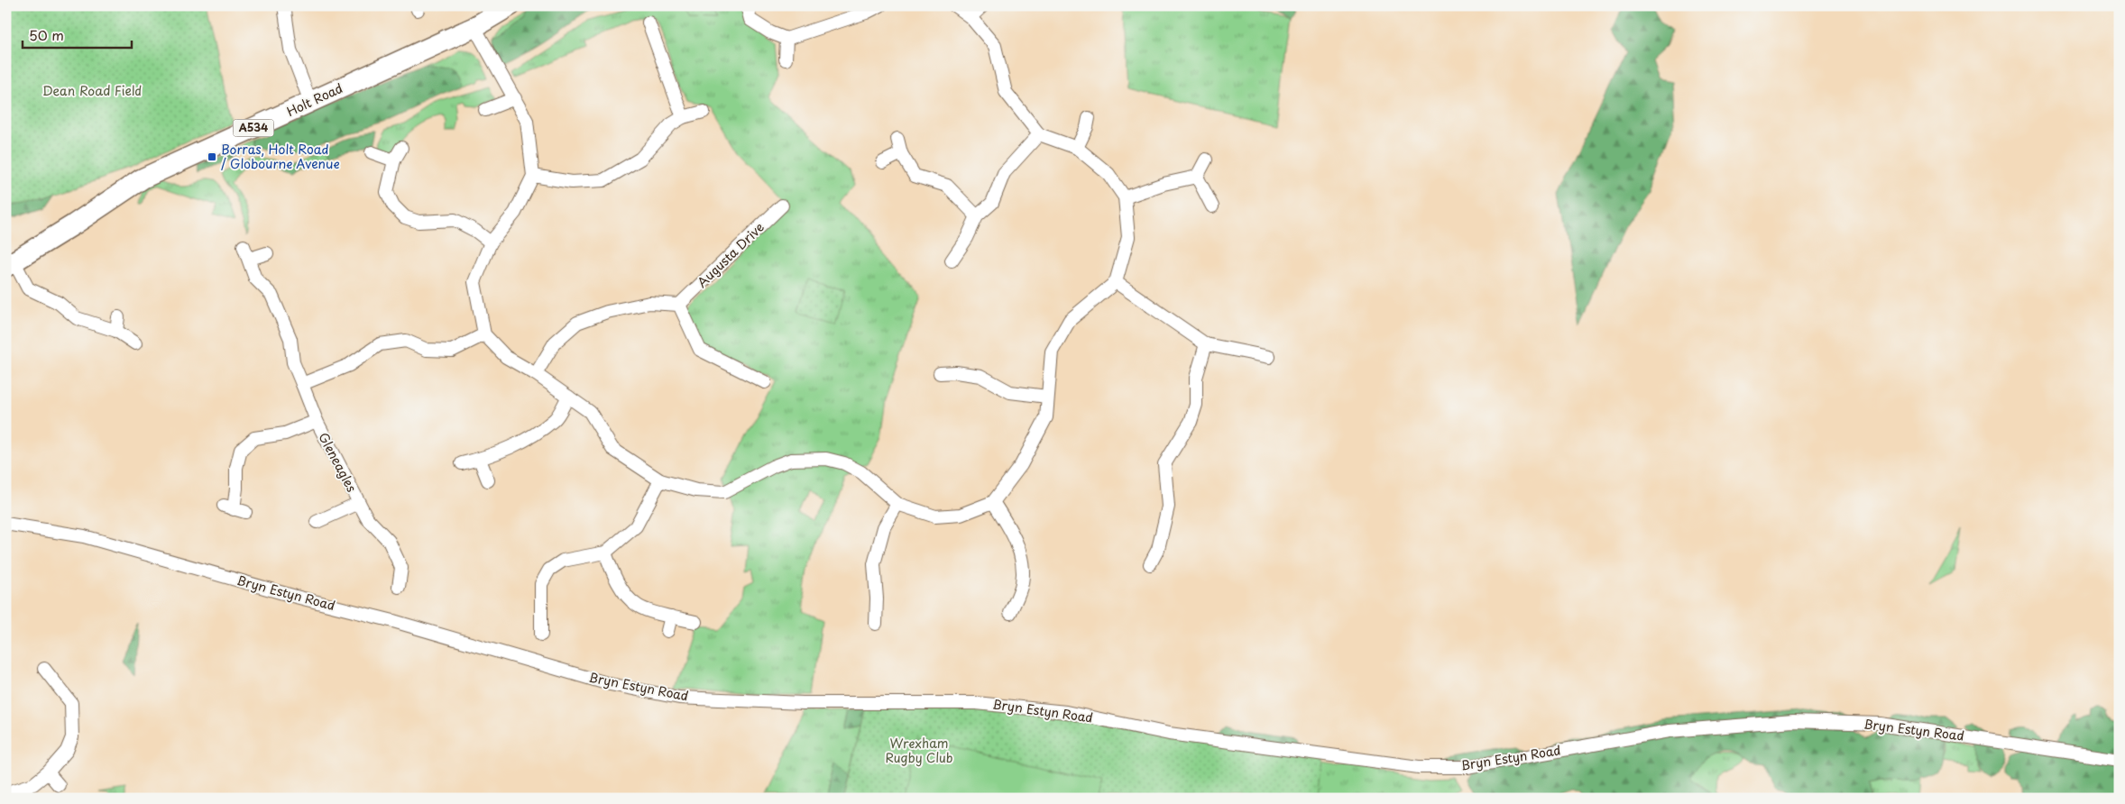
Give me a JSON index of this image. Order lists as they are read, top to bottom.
{
  "streets": {
    "main road": ["Holt Road", "A534"],
    "street": ["Augusta Drive", "Gleneagles", "Bryn Estyn Road"]
  },
  "parks": ["Dean Road Field", "Wrexham Rugby Club"],
  "places": {
    "transit": ["Borras, Holt Road / Globourne Avenue"]
  },
  "scale_bar": "50 m"
}
